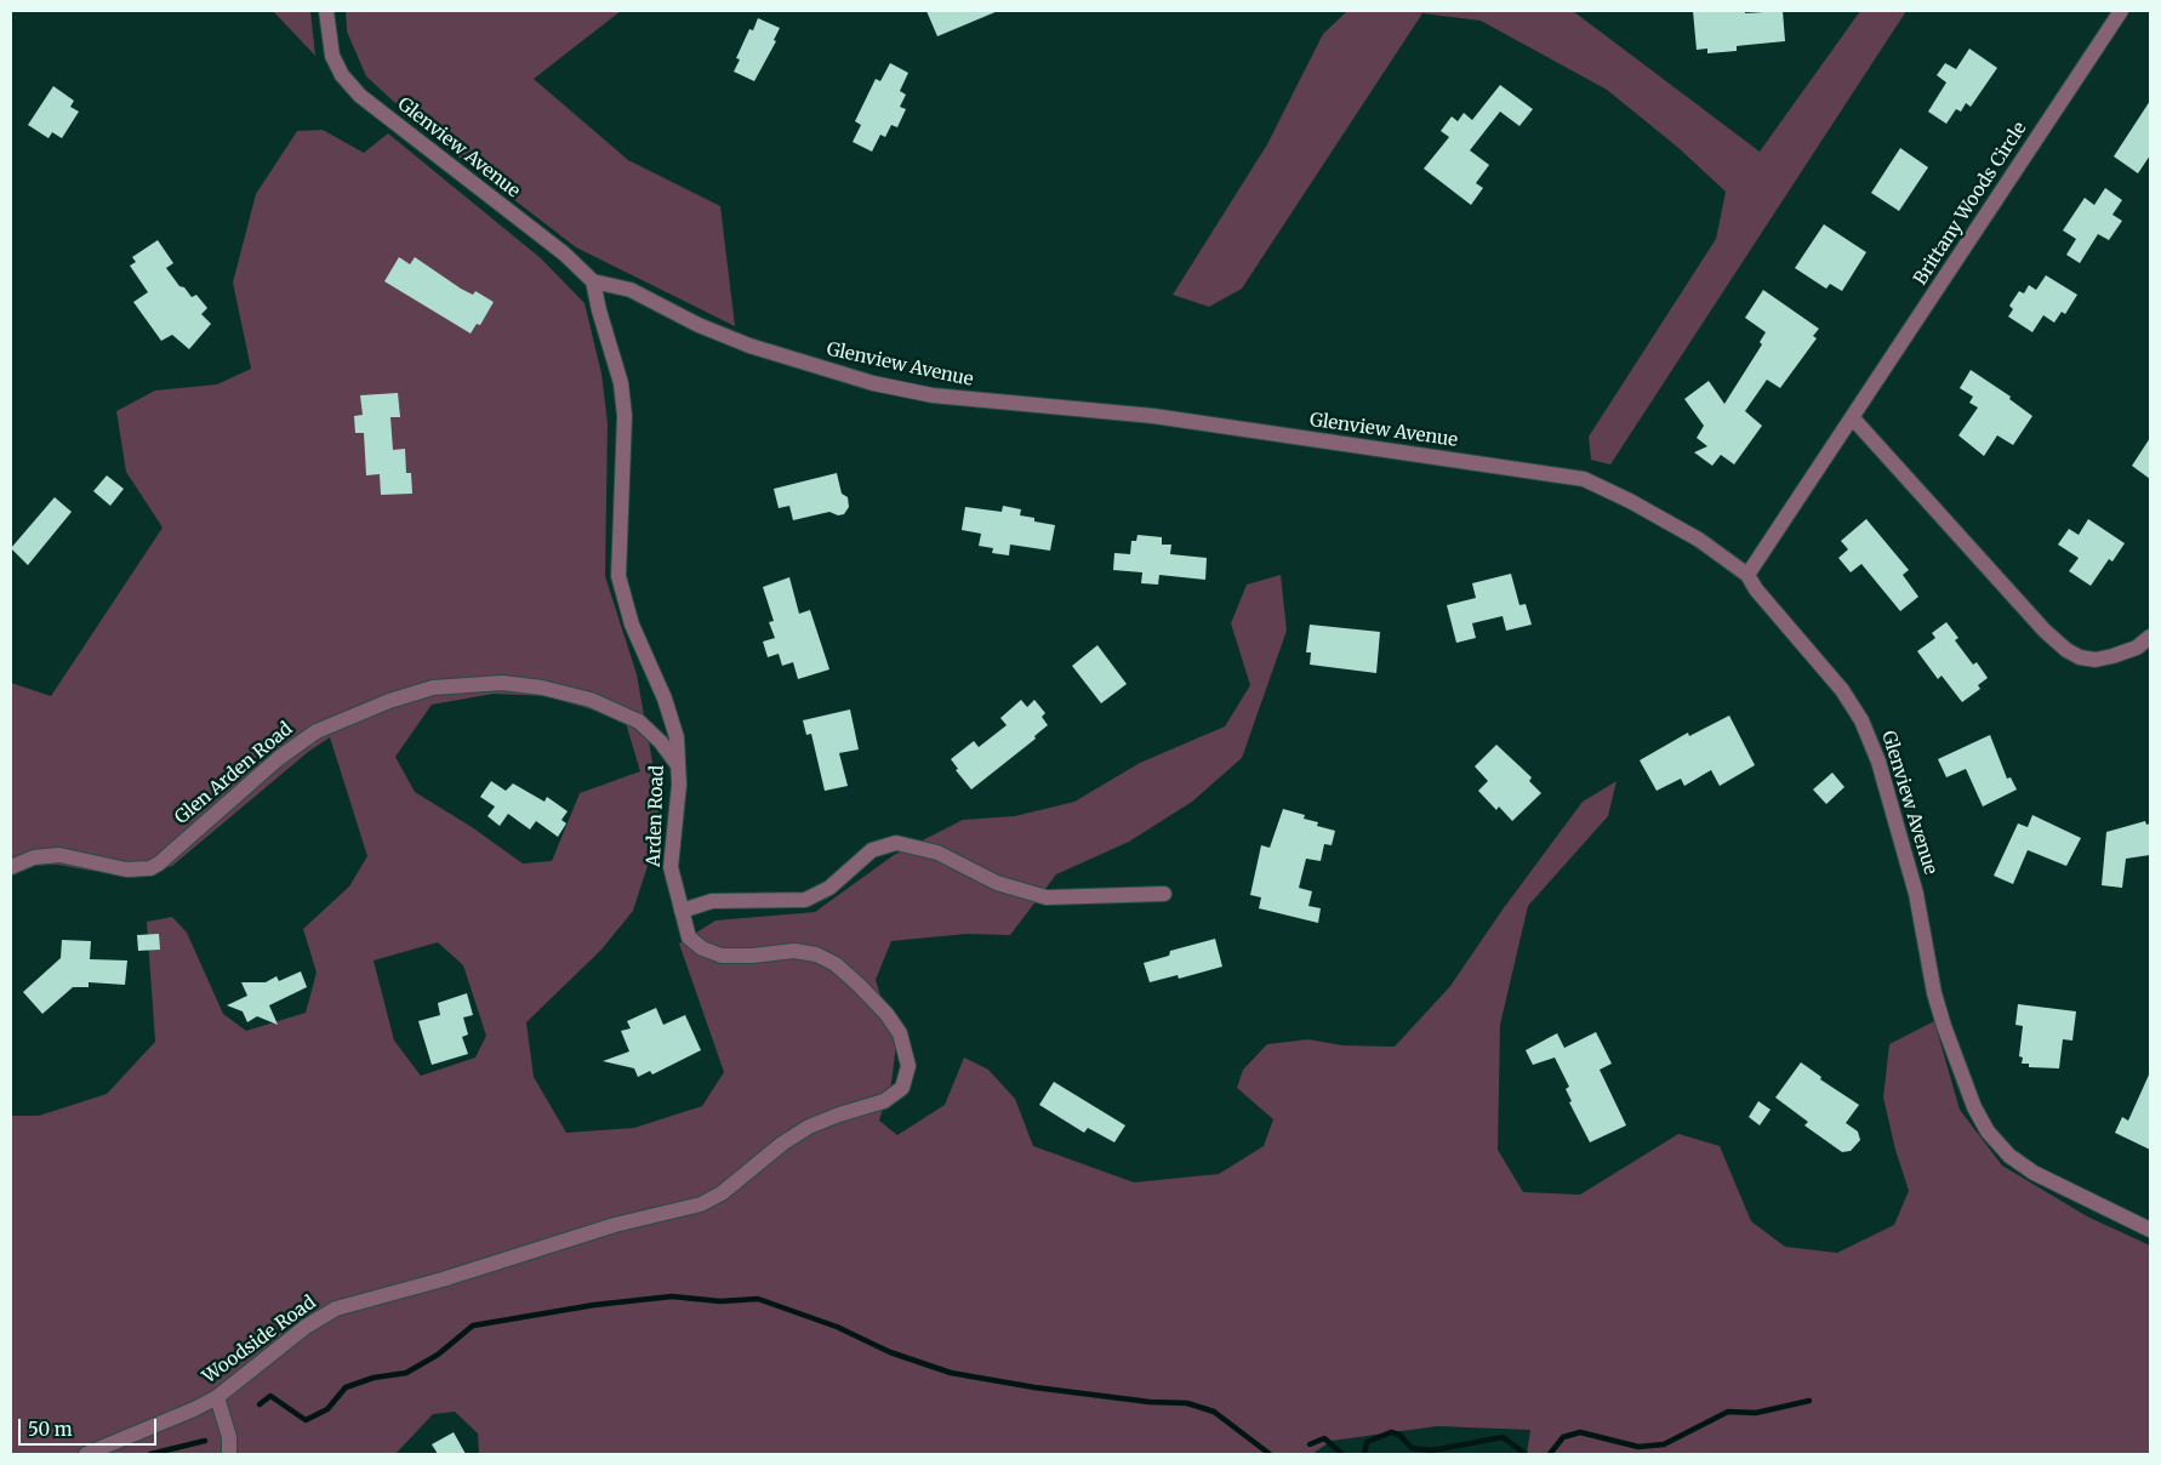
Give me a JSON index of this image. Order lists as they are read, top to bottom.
{
  "streets": {
    "street": [
      "Glenview Avenue",
      "Brittany Woods Circle",
      "Glen Arden Road",
      "Arden Road",
      "Woodside Road"
    ]
  },
  "crossings": [
    ["Glenview Avenue", "Brittany Woods Circle"],
    ["Glenview Avenue", "Arden Road"],
    ["Glen Arden Road", "Arden Road"],
    ["Arden Road", "Woodside Road"]
  ],
  "scale_bar": "50 m"
}
